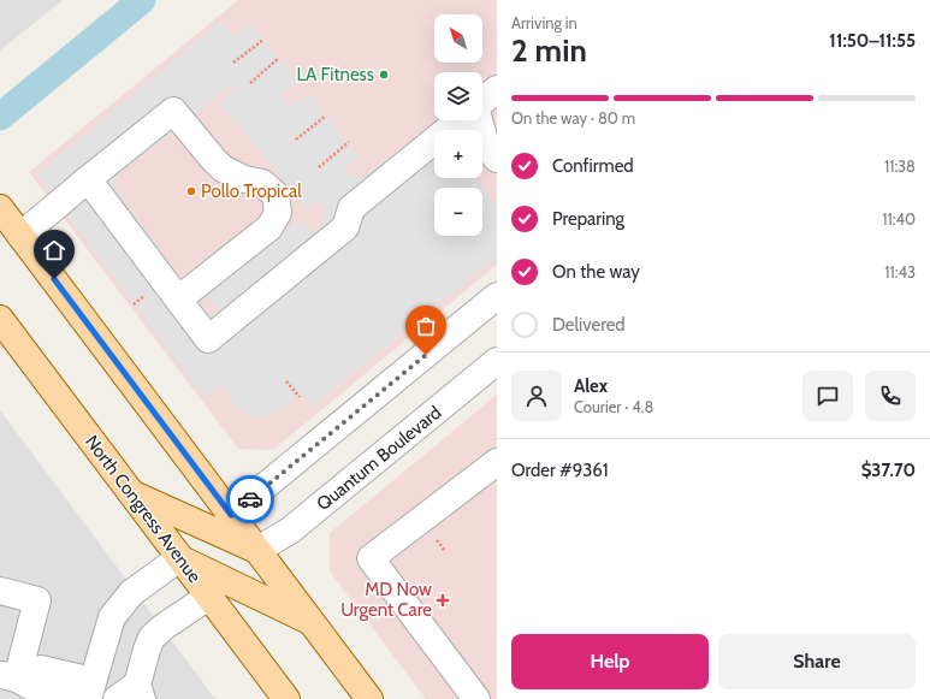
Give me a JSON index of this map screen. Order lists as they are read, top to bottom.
{
  "streets": {
    "main road": ["North Congress Avenue"],
    "street": ["Quantum Boulevard"]
  },
  "places": {
    "other": ["LA Fitness", "Pollo Tropical"],
    "health": ["MD Now Urgent Care"]
  },
  "north": "top left",
  "page": {
    "heading": ["2 min", "Arriving in", "11:50–11:55"],
    "panel": [
      "Alex",
      "Courier · 4.8",
      "Order #9361",
      "$37.70"
    ],
    "map_buttons": ["+", "−"],
    "bar": "On the way · 80 m",
    "list": [
      ["Confirmed", "11:38"],
      ["Preparing", "11:40"],
      ["On the way", "11:43"],
      "Delivered"
    ],
    "buttons": ["Help", "Share"]
  }
}
